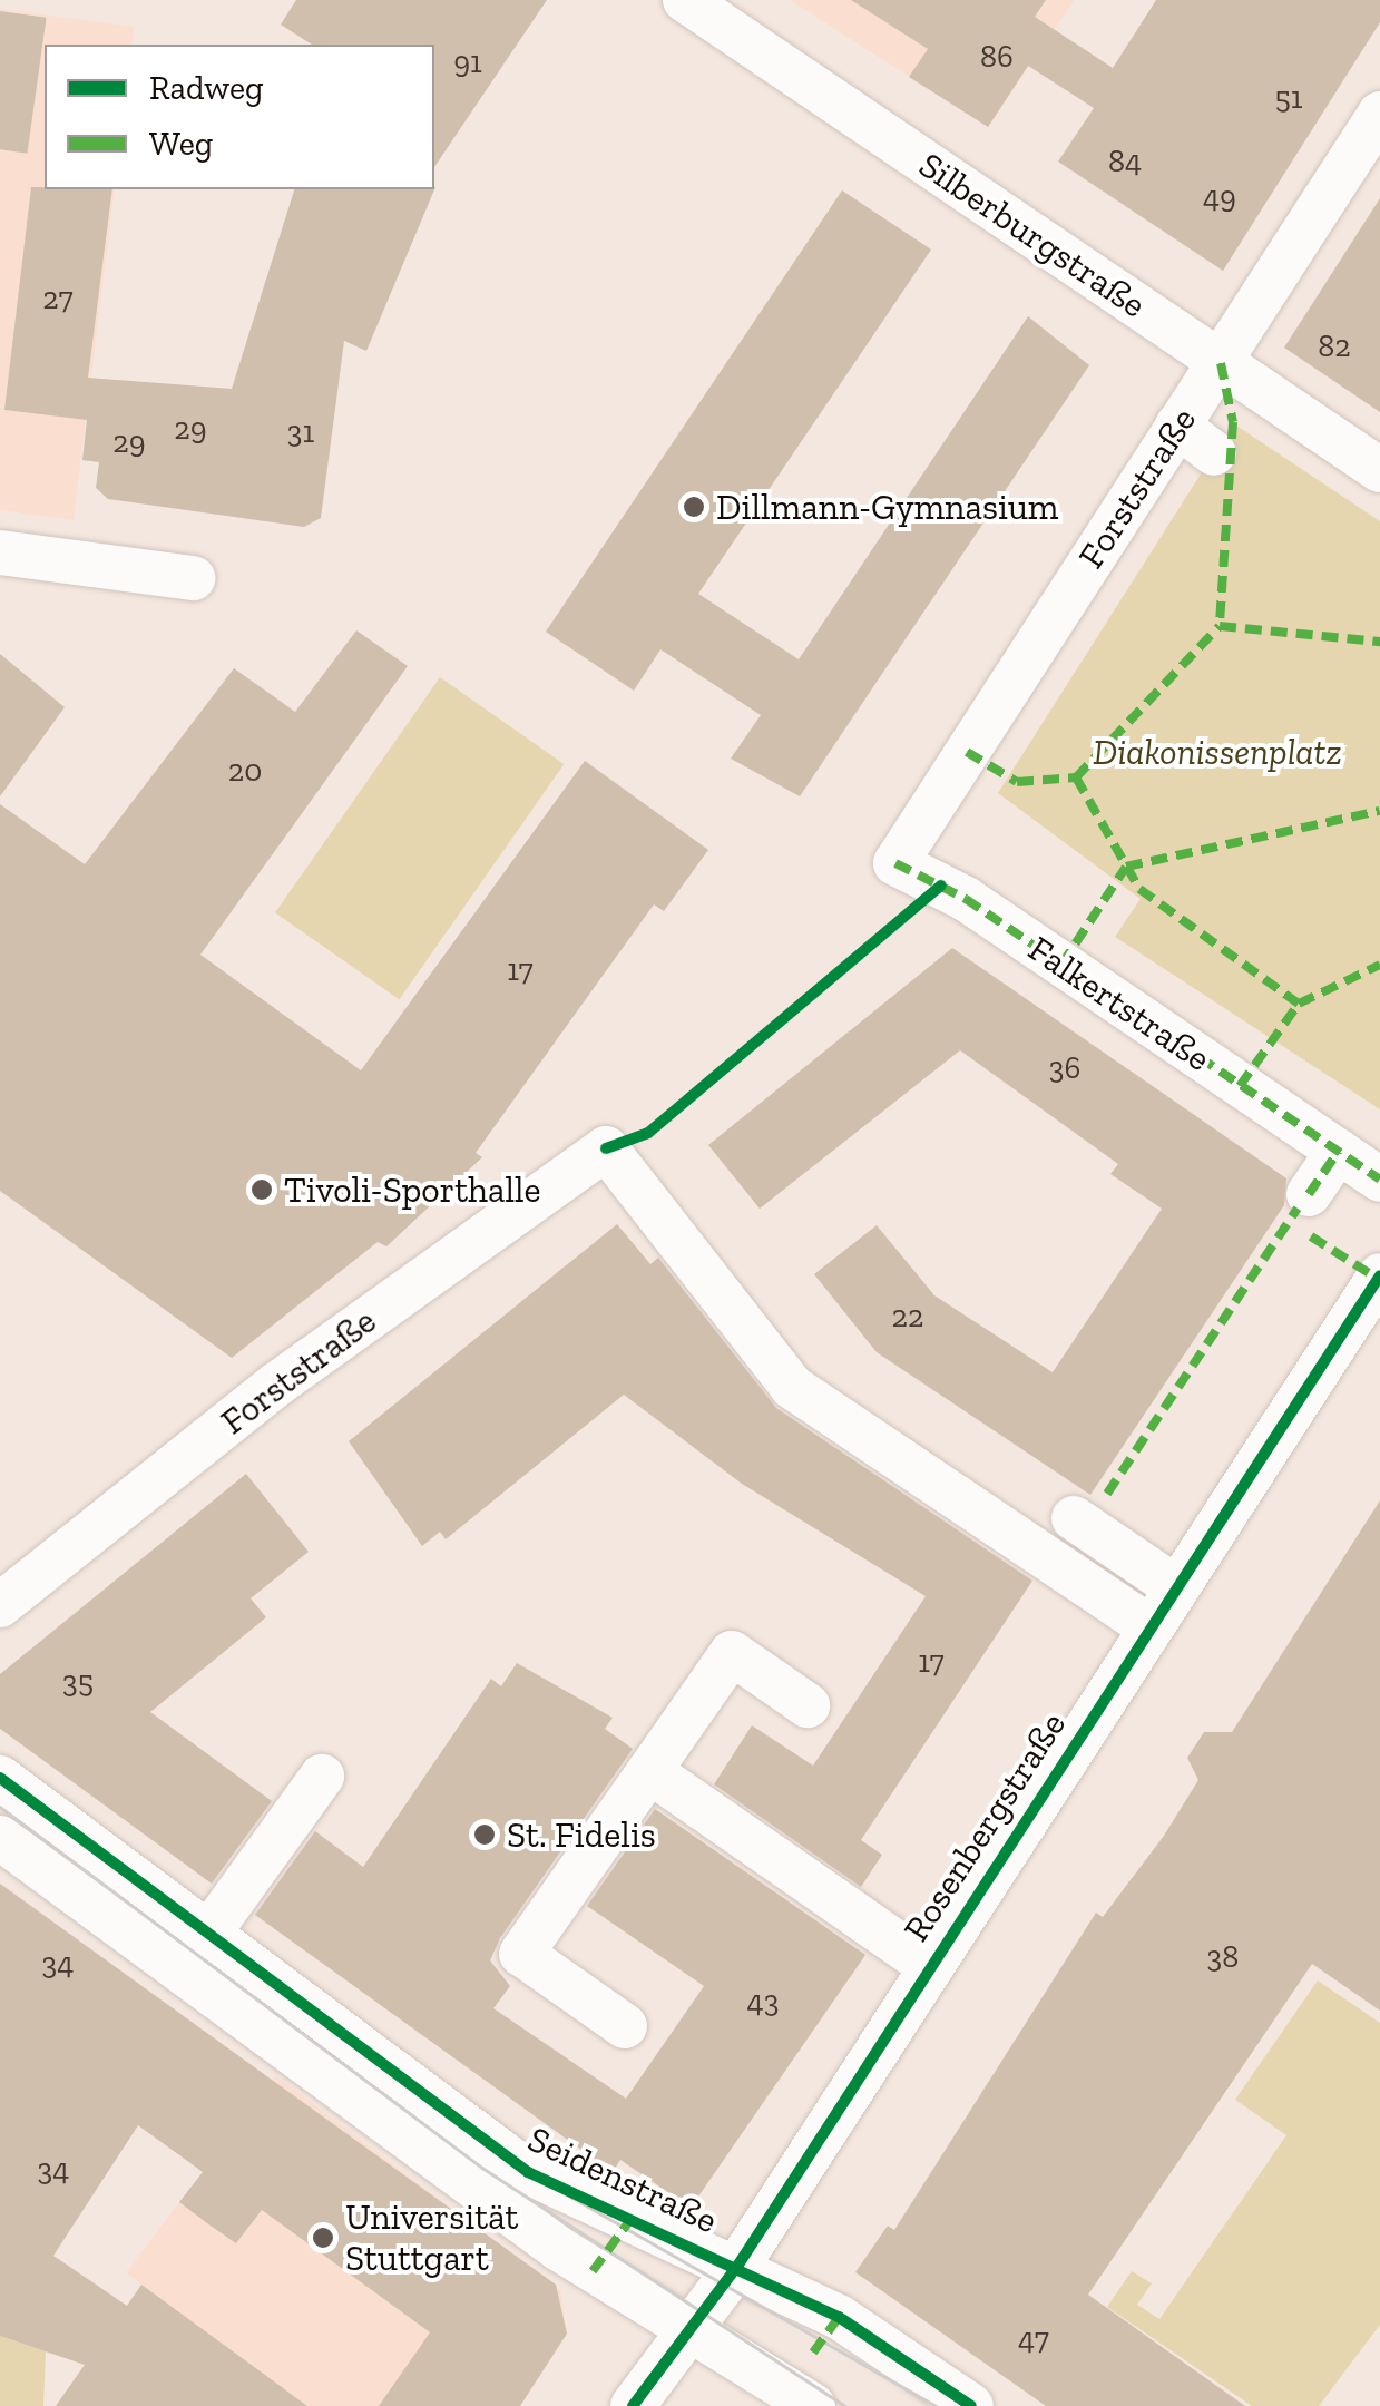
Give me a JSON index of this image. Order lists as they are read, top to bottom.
{
  "streets": {
    "street": [
      "Silberburgstraße",
      "Forststraße",
      "Falkertstraße",
      "Rosenbergstraße",
      "Seidenstraße"
    ]
  },
  "crossings": [
    ["Silberburgstraße", "Forststraße"],
    ["Forststraße", "Falkertstraße"],
    ["Forststraße", "Rosenbergstraße"],
    ["Rosenbergstraße", "Seidenstraße"]
  ],
  "parks": ["Diakonissenplatz"],
  "places": [
    "Dillmann-Gymnasium",
    "Tivoli-Sporthalle",
    "St. Fidelis",
    "Universität Stuttgart"
  ],
  "house_numbers": [
    "86",
    "91",
    "51",
    "84",
    "49",
    "27",
    "82",
    "29",
    "31",
    "29",
    "20",
    "17",
    "36",
    "22",
    "17",
    "35",
    "38",
    "34",
    "43",
    "34",
    "47"
  ],
  "legend": ["Radweg", "Weg"]
}
